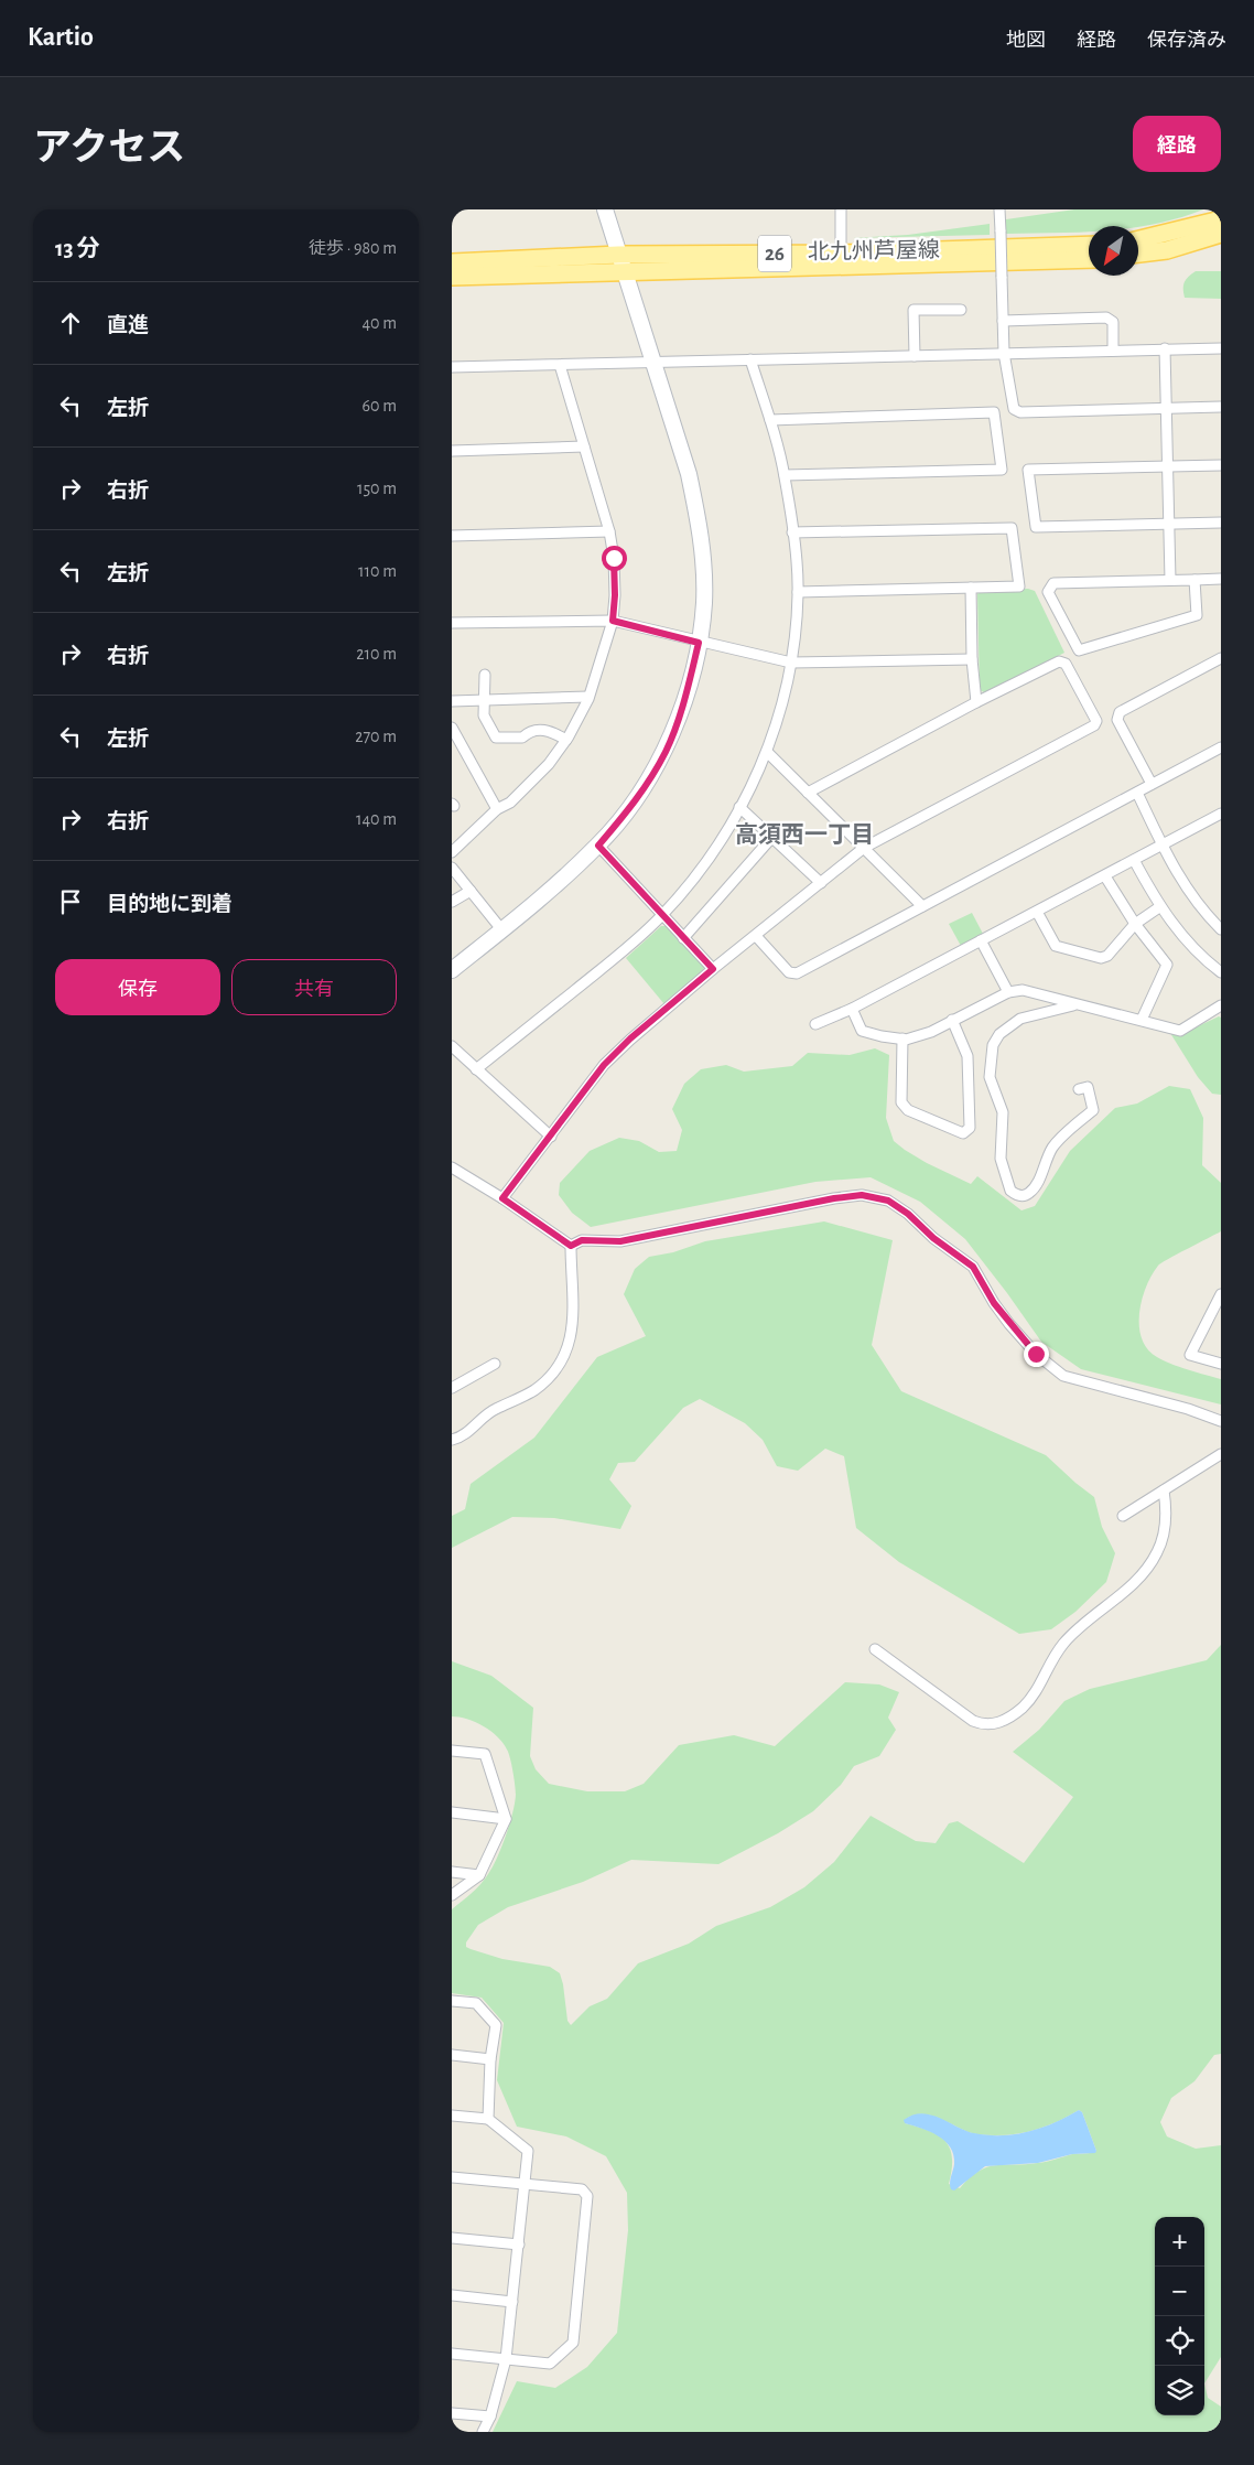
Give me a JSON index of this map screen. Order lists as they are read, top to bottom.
{
  "streets": {
    "main road": ["北九州芦屋線", "26"]
  },
  "districts": ["高須西一丁目"],
  "north": "bottom left",
  "page": {
    "header": "Kartio",
    "nav": ["地図", "経路", "保存済み"],
    "title": "アクセス",
    "buttons": [
      "経路",
      ["保存", "共有"]
    ],
    "heading": ["13 分", "徒歩 · 980 m"],
    "list": [
      ["直進", "40 m"],
      ["左折", "60 m"],
      ["右折", "150 m"],
      ["左折", "110 m"],
      ["右折", "210 m"],
      ["左折", "270 m"],
      ["右折", "140 m"],
      "目的地に到着"
    ],
    "map_buttons": ["+", "−"]
  }
}
